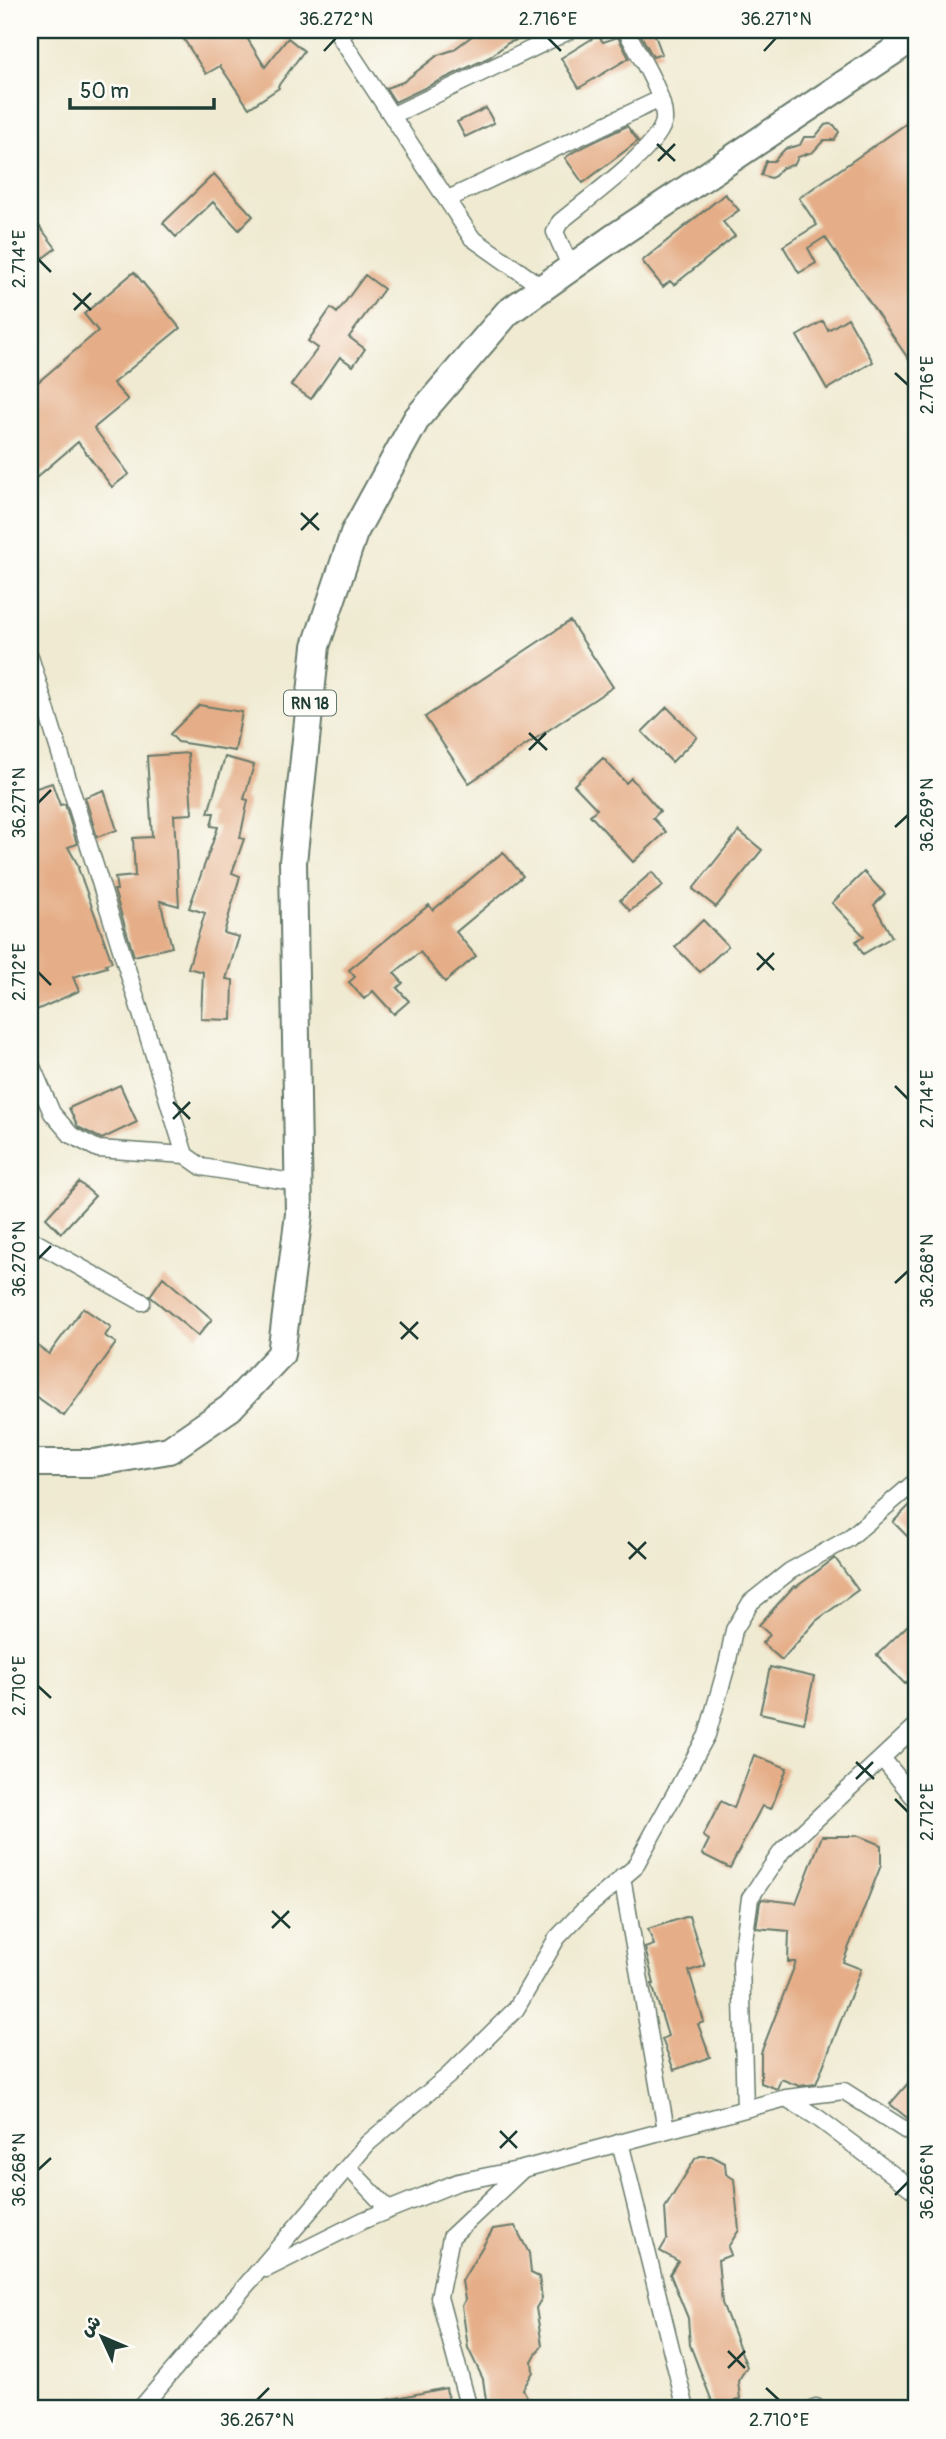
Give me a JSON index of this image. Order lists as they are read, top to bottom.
{
  "streets": {
    "main road": ["RN 18"]
  },
  "scale_bar": "50 m",
  "north": "top left",
  "coordinates": [
    "36.272°N",
    "2.716°E",
    "36.271°N",
    "2.714°E",
    "36.269°N",
    "2.712°E",
    "36.270°N",
    "36.268°N",
    "2.710°E",
    "36.266°N",
    "36.267°N"
  ]
}
